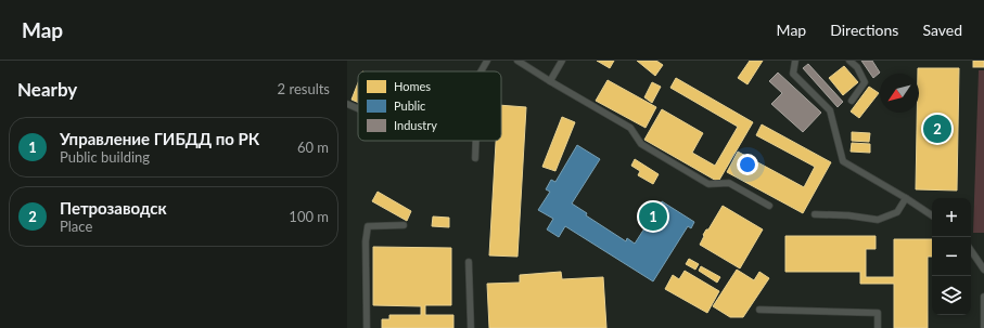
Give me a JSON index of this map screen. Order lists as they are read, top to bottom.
{
  "legend": ["Homes", "Public", "Industry"],
  "north": "bottom left",
  "page": {
    "header": "Map",
    "nav": ["Map", "Directions", "Saved"],
    "heading": ["Nearby", "2 results"],
    "pins": ["2", "1"],
    "list": [
      {
        "mark": "1",
        "name": "Управление ГИБДД по РК",
        "note": "Public building",
        "value": "60 m"
      },
      {
        "mark": "2",
        "name": "Петрозаводск",
        "note": "Place",
        "value": "100 m"
      }
    ],
    "map_buttons": ["+", "−"]
  }
}
